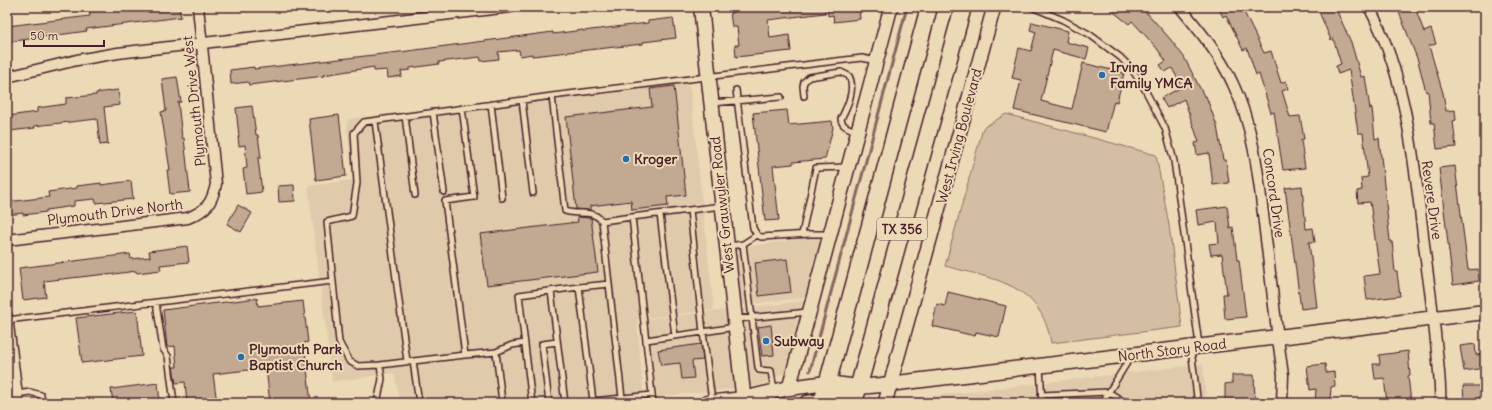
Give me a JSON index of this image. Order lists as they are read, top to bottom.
{
  "streets": {
    "main road": ["West Grauwyler Road", "TX 356", "North Story Road"],
    "street": [
      "Plymouth Drive West",
      "West Irving Boulevard",
      "Concord Drive",
      "Revere Drive",
      "Plymouth Drive North"
    ]
  },
  "crossings": [
    ["Plymouth Drive West", "Plymouth Drive North"],
    ["West Irving Boulevard", "North Story Road"],
    ["Concord Drive", "North Story Road"],
    ["Revere Drive", "North Story Road"],
    ["West Grauwyler Road", "North Story Road"],
    ["TX 356", "North Story Road"]
  ],
  "places": [
    "Irving Family YMCA",
    "Kroger",
    "Subway",
    "Plymouth Park Baptist Church"
  ],
  "scale_bar": "50 m"
}
